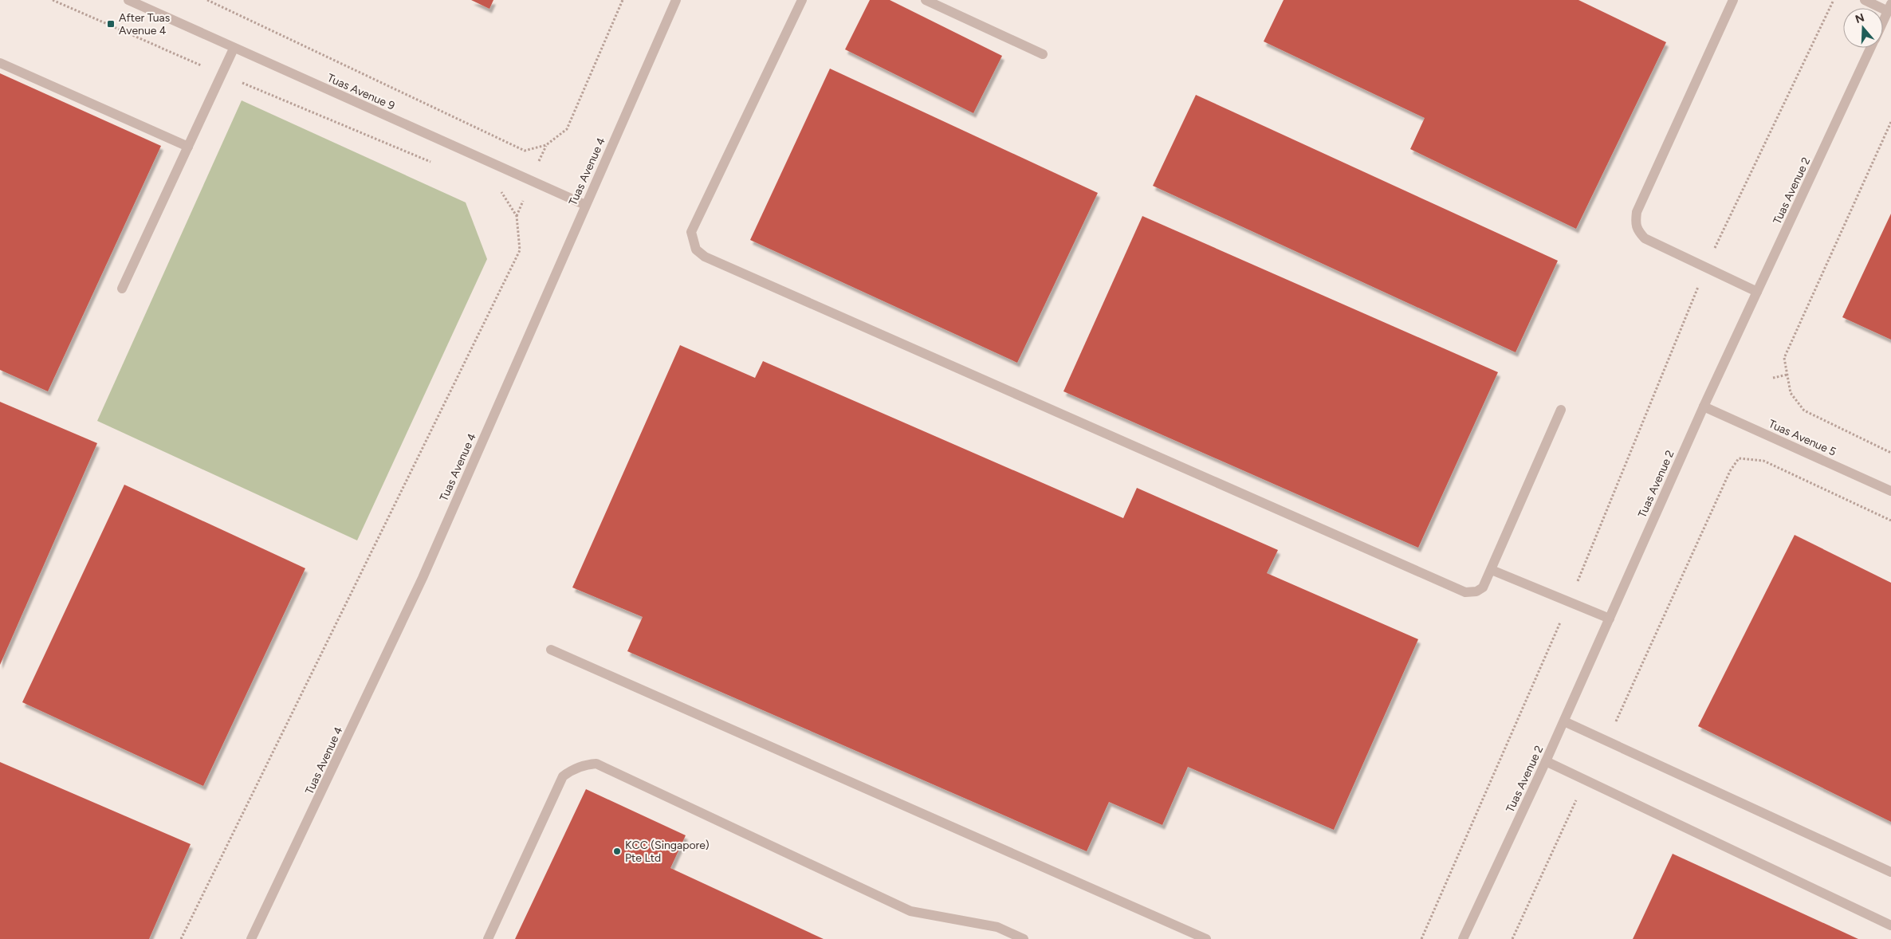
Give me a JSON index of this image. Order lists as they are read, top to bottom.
{
  "streets": {
    "street": [
      "Tuas Avenue 9",
      "Tuas Avenue 4",
      "Tuas Avenue 2",
      "Tuas Avenue 5"
    ]
  },
  "crossings": [
    ["Tuas Avenue 9", "Tuas Avenue 4"],
    ["Tuas Avenue 2", "Tuas Avenue 5"]
  ],
  "places": {
    "transit": ["After Tuas Avenue 4"],
    "other": ["KCC (Singapore) Pte Ltd"]
  },
  "north": "top"
}
